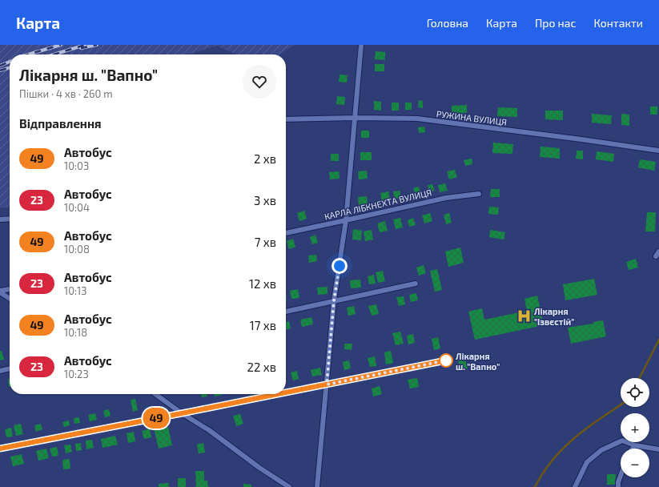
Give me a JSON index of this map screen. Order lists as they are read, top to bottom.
{
  "streets": {
    "street": ["РУЖИНА ВУЛИЦЯ", "КАРЛА ЛІБКНЕХТА ВУЛИЦЯ"]
  },
  "places": {
    "hospital": ["Лікарня \"Ізвєстій\""],
    "other": ["Лікарня ш. \"Вапно\""]
  },
  "lines": ["bus line 49"],
  "page": {
    "header": "Карта",
    "nav": [
      "Головна",
      "Карта",
      "Про нас",
      "Контакти"
    ],
    "on_map": "49",
    "heading": [
      ["Лікарня ш. \"Вапно\"", "Пішки · 4 хв · 260 m"],
      "Відправлення"
    ],
    "list": [
      {
        "mark": "49",
        "name": "Автобус",
        "note": "10:03",
        "value": "2 хв"
      },
      {
        "mark": "23",
        "name": "Автобус",
        "note": "10:04",
        "value": "3 хв"
      },
      {
        "mark": "49",
        "name": "Автобус",
        "note": "10:08",
        "value": "7 хв"
      },
      {
        "mark": "23",
        "name": "Автобус",
        "note": "10:13",
        "value": "12 хв"
      },
      {
        "mark": "49",
        "name": "Автобус",
        "note": "10:18",
        "value": "17 хв"
      },
      {
        "mark": "23",
        "name": "Автобус",
        "note": "10:23",
        "value": "22 хв"
      }
    ],
    "map_buttons": ["+", "−"]
  }
}
